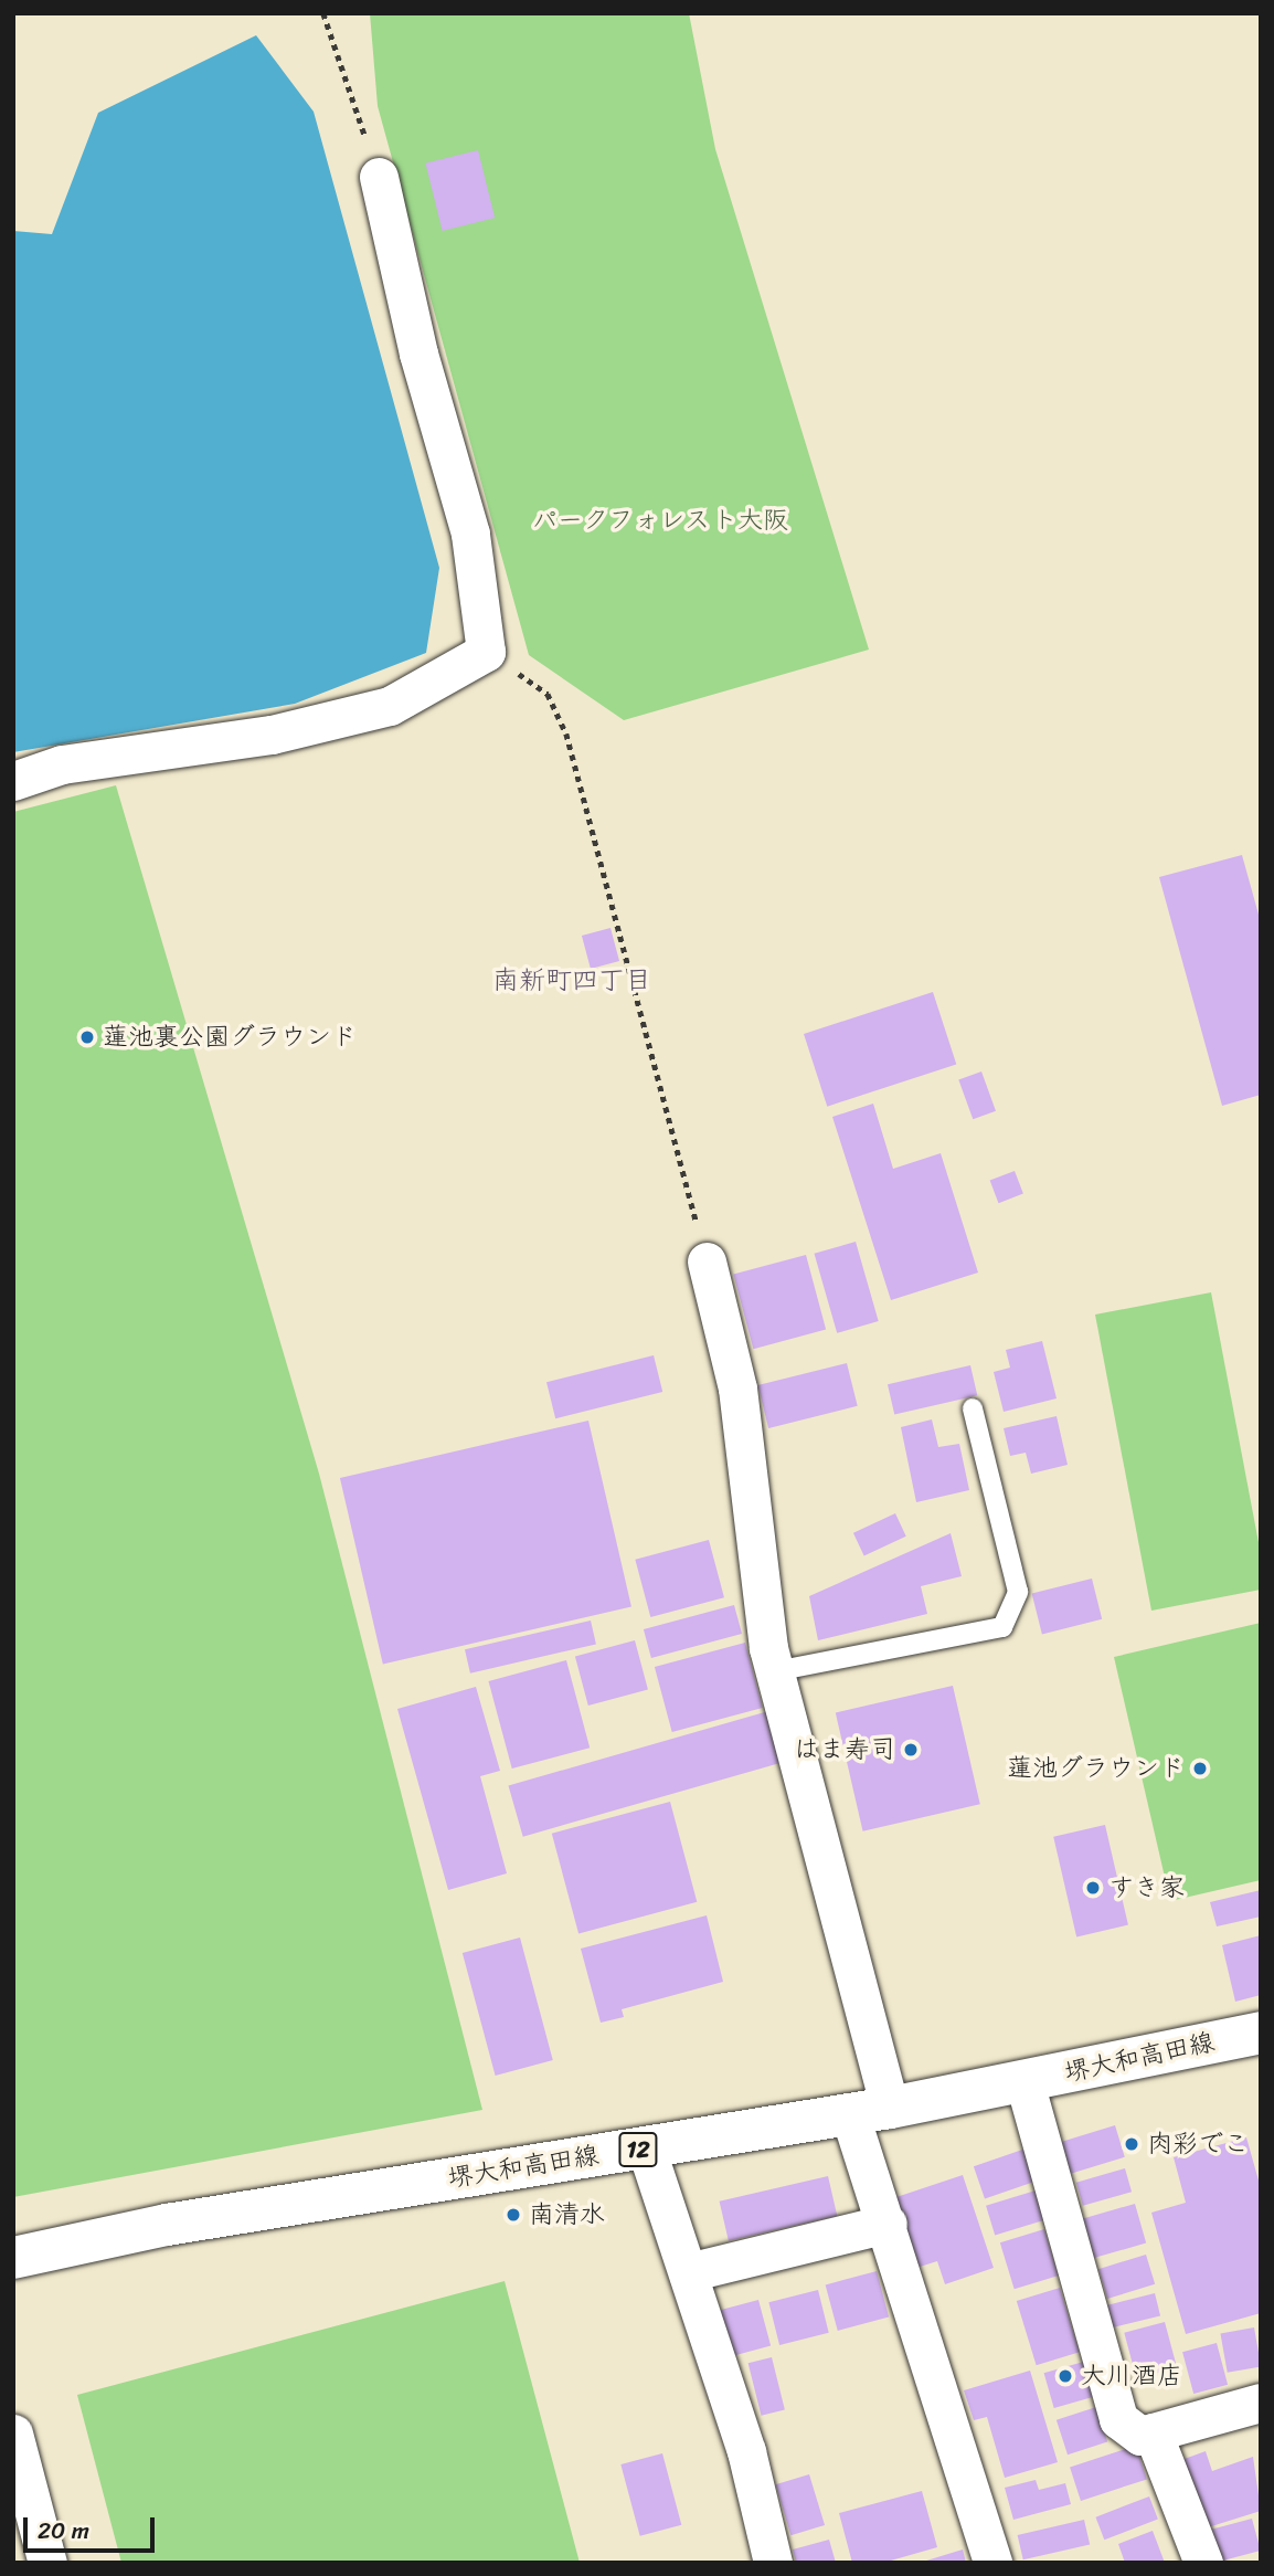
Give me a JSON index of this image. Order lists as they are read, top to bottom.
{
  "streets": {
    "main road": ["堺大和高田線", "12"]
  },
  "districts": ["南新町四丁目"],
  "parks": ["パークフォレスト大阪"],
  "places": [
    "蓮池裏公園グラウンド",
    "はま寿司",
    "蓮池グラウンド",
    "すき家",
    "肉彩でこ",
    "南清水",
    "大川酒店"
  ],
  "scale_bar": "20 m"
}
